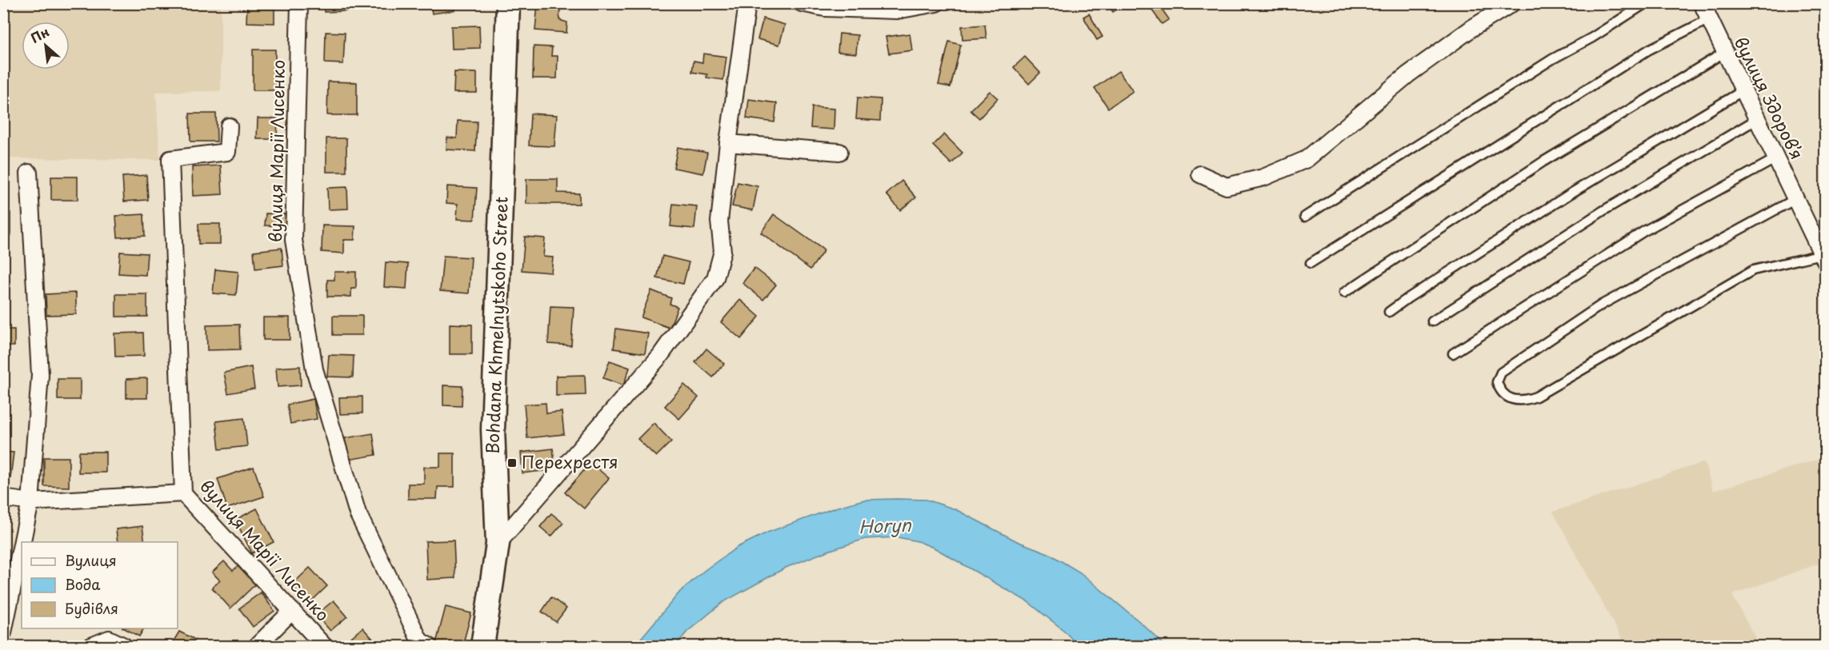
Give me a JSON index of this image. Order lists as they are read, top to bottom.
{
  "streets": {
    "street": ["вулиця Здоровʼя", "вулиця Марії Лисенко", "Bohdana Khmelnytskoho Street"]
  },
  "water": ["Horyn"],
  "places": {
    "transit": ["Перехрестя"]
  },
  "legend": ["Вулиця", "Вода", "Будівля"],
  "north": "top left"
}
